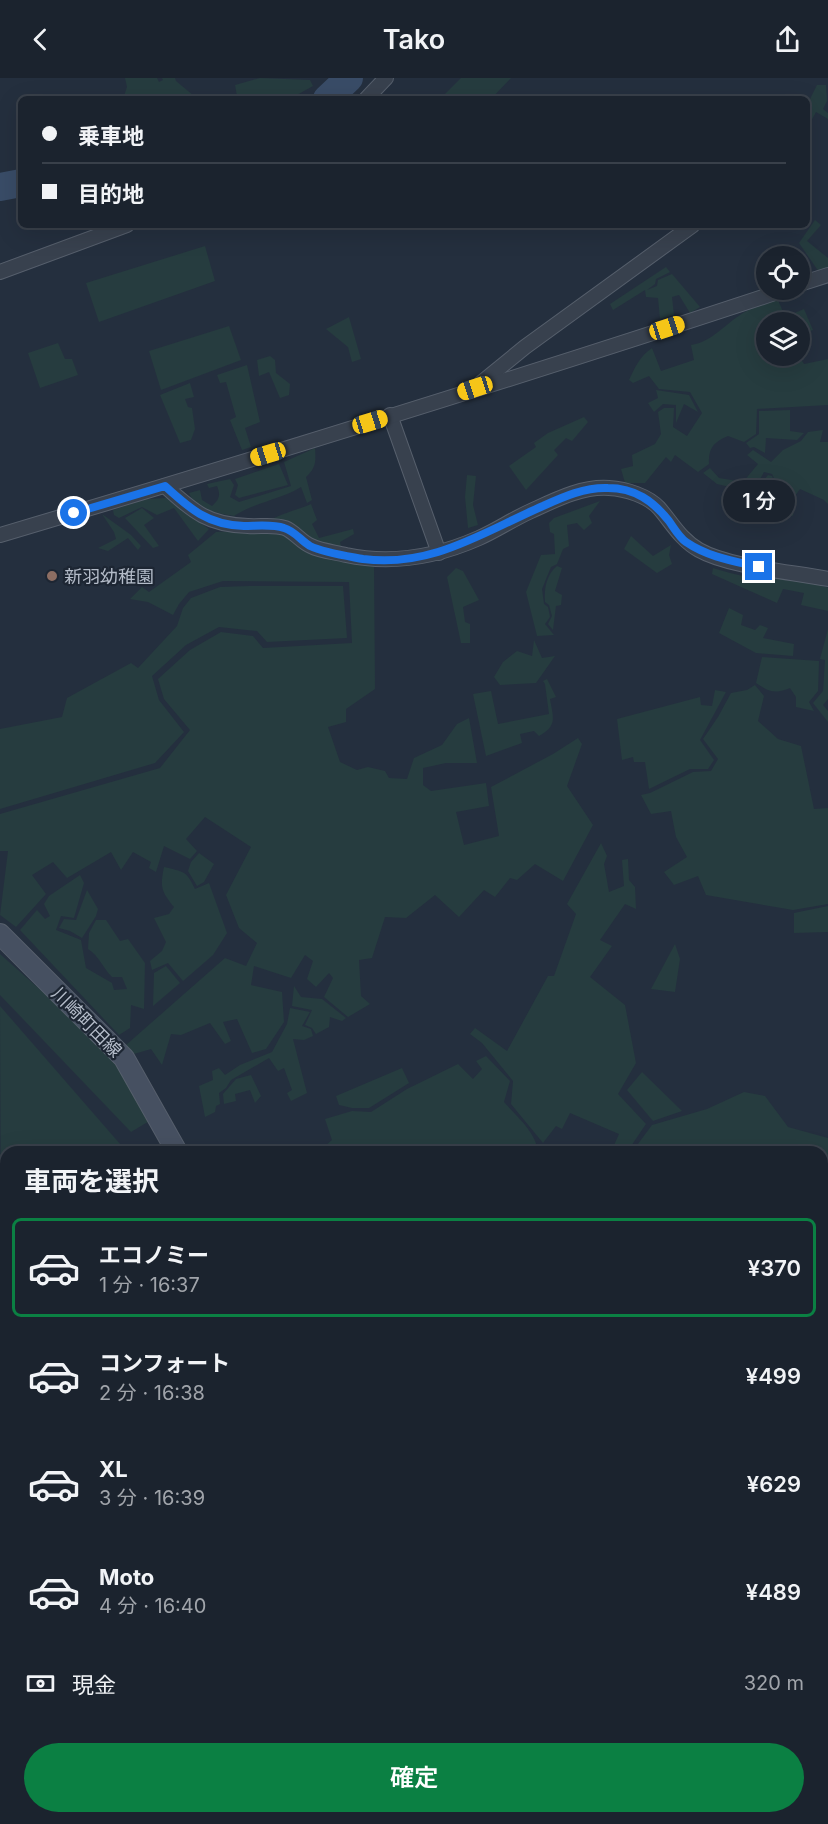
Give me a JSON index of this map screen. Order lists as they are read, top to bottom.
{
  "streets": {
    "main road": ["川崎町田線"]
  },
  "places": ["新羽幼稚園"],
  "page": {
    "header": "Tako",
    "banner": ["乗車地", "目的地"],
    "bubble": "1 分",
    "heading": "車両を選択",
    "list": [
      {
        "name": "エコノミー",
        "note": "1 分 · 16:37",
        "value": "¥370"
      },
      {
        "name": "コンフォート",
        "note": "2 分 · 16:38",
        "value": "¥499"
      },
      {
        "name": "XL",
        "note": "3 分 · 16:39",
        "value": "¥629"
      },
      {
        "name": "Moto",
        "note": "4 分 · 16:40",
        "value": "¥489"
      }
    ],
    "pay": ["現金", "320 m"],
    "buttons": "確定"
  }
}
